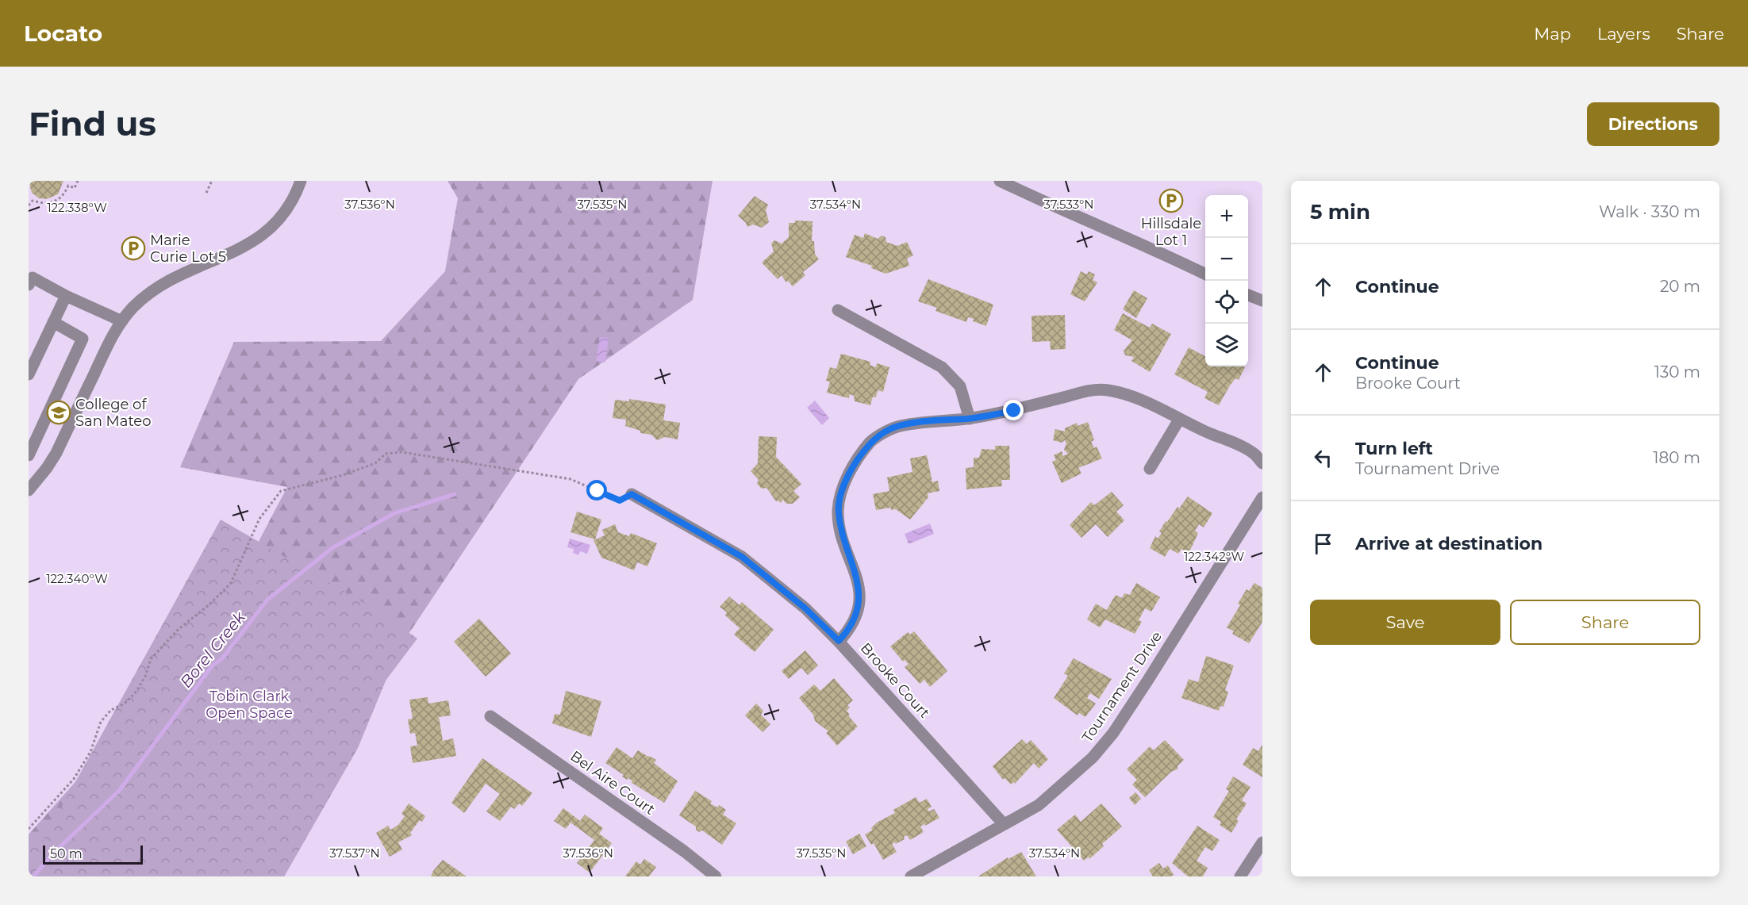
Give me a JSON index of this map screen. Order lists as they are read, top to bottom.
{
  "streets": {
    "street": ["Brooke Court", "Tournament Drive", "Bel Aire Court"]
  },
  "crossings": [
    ["Brooke Court", "Tournament Drive"]
  ],
  "water": ["Borel Creek"],
  "parks": ["Tobin Clark Open Space"],
  "places": {
    "parking": ["Hillsdale Lot 1", "Marie Curie Lot 5"],
    "school or university": ["College of San Mateo"]
  },
  "scale_bar": "50 m",
  "page": {
    "header": "Locato",
    "nav": ["Map", "Layers", "Share"],
    "buttons": [
      "Directions",
      ["Save", "Share"]
    ],
    "title": "Find us",
    "heading": ["5 min", "Walk · 330 m"],
    "map_buttons": ["+", "−"],
    "list": [
      ["Continue", "20 m"],
      ["Continue", "Brooke Court", "130 m"],
      ["Turn left", "Tournament Drive", "180 m"],
      "Arrive at destination"
    ],
    "scale": "50 m"
  },
  "coordinates": [
    "37.536°N",
    "37.535°N",
    "37.534°N",
    "37.533°N",
    "122.338°W",
    "122.342°W",
    "122.340°W",
    "37.537°N"
  ]
}
